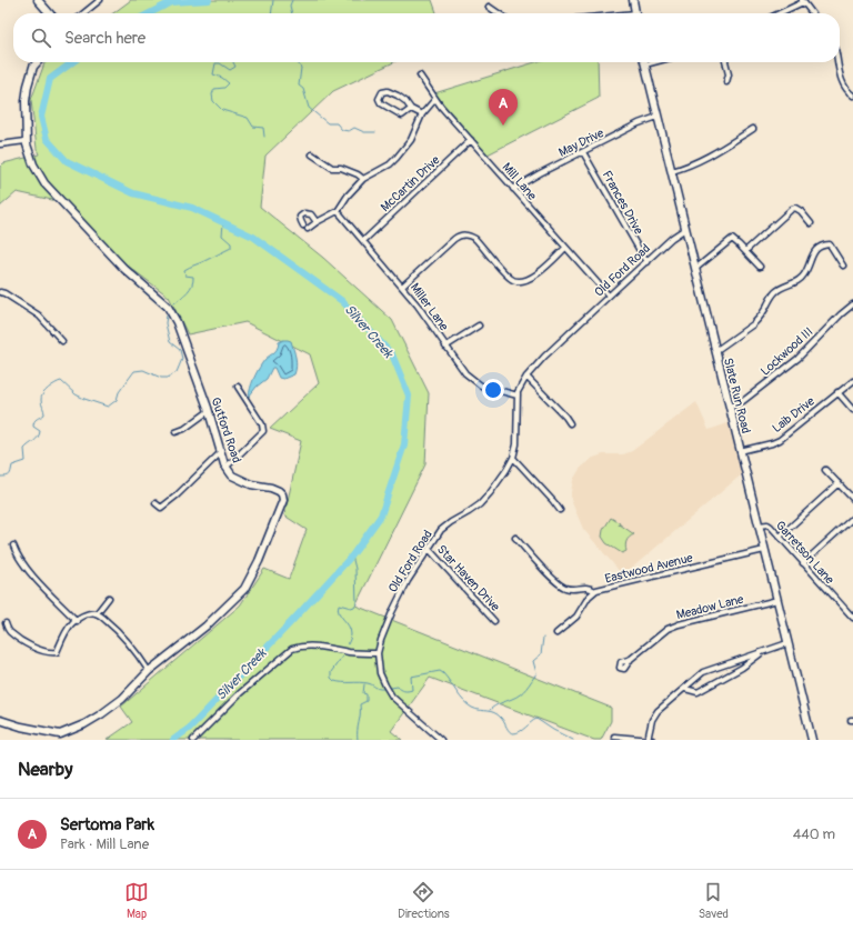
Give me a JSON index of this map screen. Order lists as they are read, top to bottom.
{
  "streets": {
    "street": [
      "May Drive",
      "Mill Lane",
      "McCartin Drive",
      "Frances Drive",
      "Old Ford Road",
      "Miller Lane",
      "Lockwood III",
      "Slate Run Road",
      "Laib Drive",
      "Gutford Road",
      "Garretson Lane",
      "Eastwood Avenue",
      "Star Haven Drive",
      "Meadow Lane"
    ]
  },
  "crossings": [
    ["May Drive", "Mill Lane"],
    ["May Drive", "Frances Drive"],
    ["May Drive", "Slate Run Road"],
    ["Mill Lane", "McCartin Drive"],
    ["Mill Lane", "Old Ford Road"],
    ["McCartin Drive", "Miller Lane"],
    ["Frances Drive", "Old Ford Road"],
    ["Old Ford Road", "Miller Lane"],
    ["Old Ford Road", "Slate Run Road"],
    ["Old Ford Road", "Star Haven Drive"],
    ["Lockwood III", "Slate Run Road"],
    ["Slate Run Road", "Laib Drive"],
    ["Slate Run Road", "Garretson Lane"],
    ["Slate Run Road", "Eastwood Avenue"],
    ["Slate Run Road", "Meadow Lane"]
  ],
  "water": ["Silver Creek"],
  "page": {
    "search": "Search here",
    "pins": "A",
    "heading": "Nearby",
    "list": [
      {
        "mark": "A",
        "name": "Sertoma Park",
        "note": "Park · Mill Lane",
        "value": "440 m"
      }
    ],
    "nav": ["Map", "Directions", "Saved"]
  }
}
